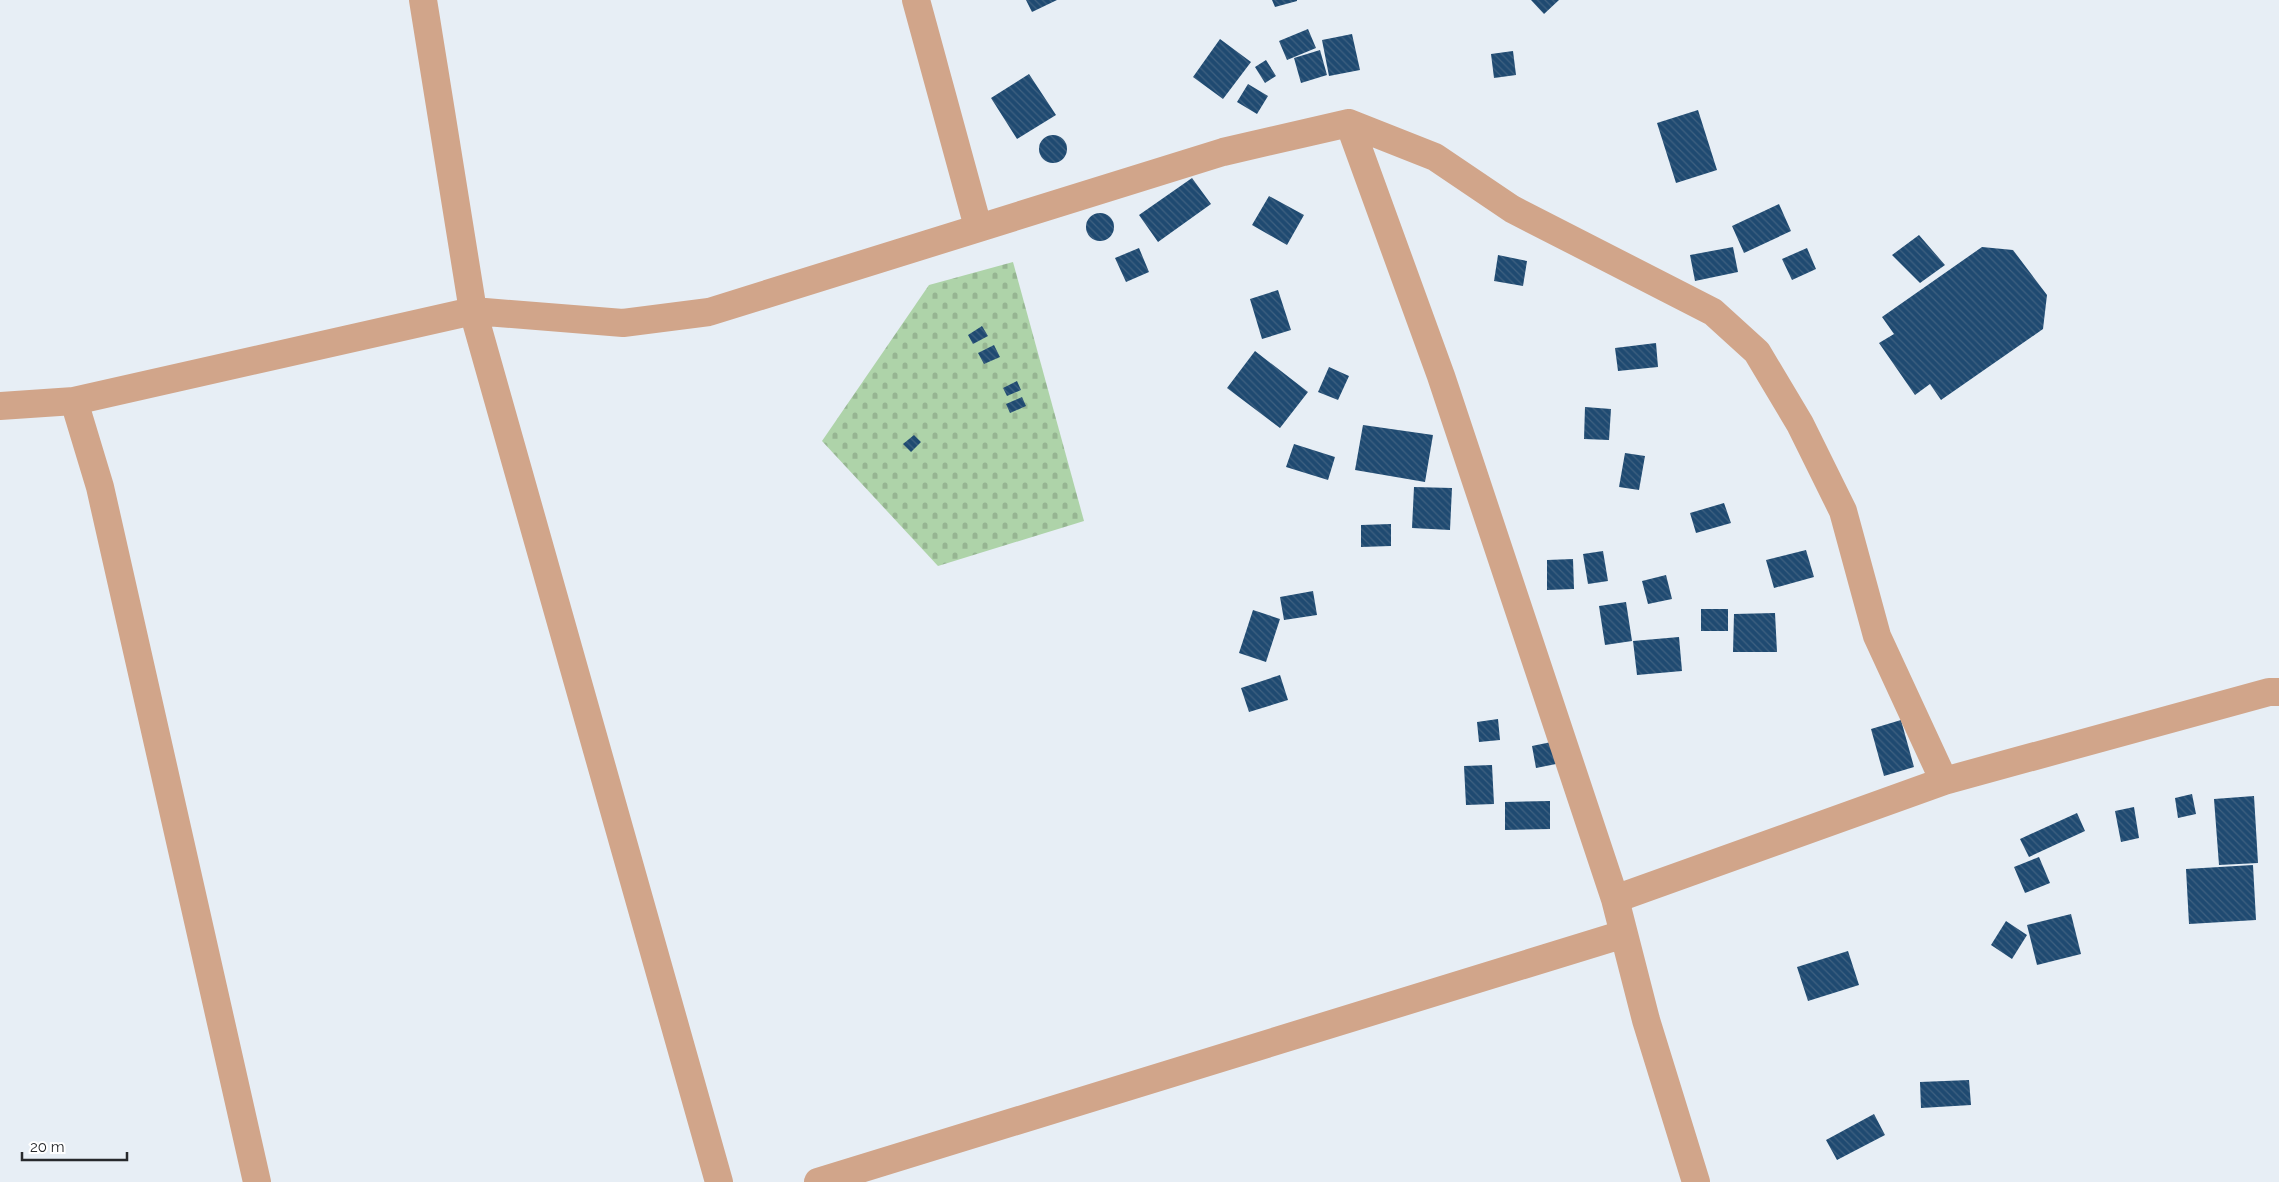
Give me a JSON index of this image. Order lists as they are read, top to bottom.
{
  "scale_bar": "20 m"
}
